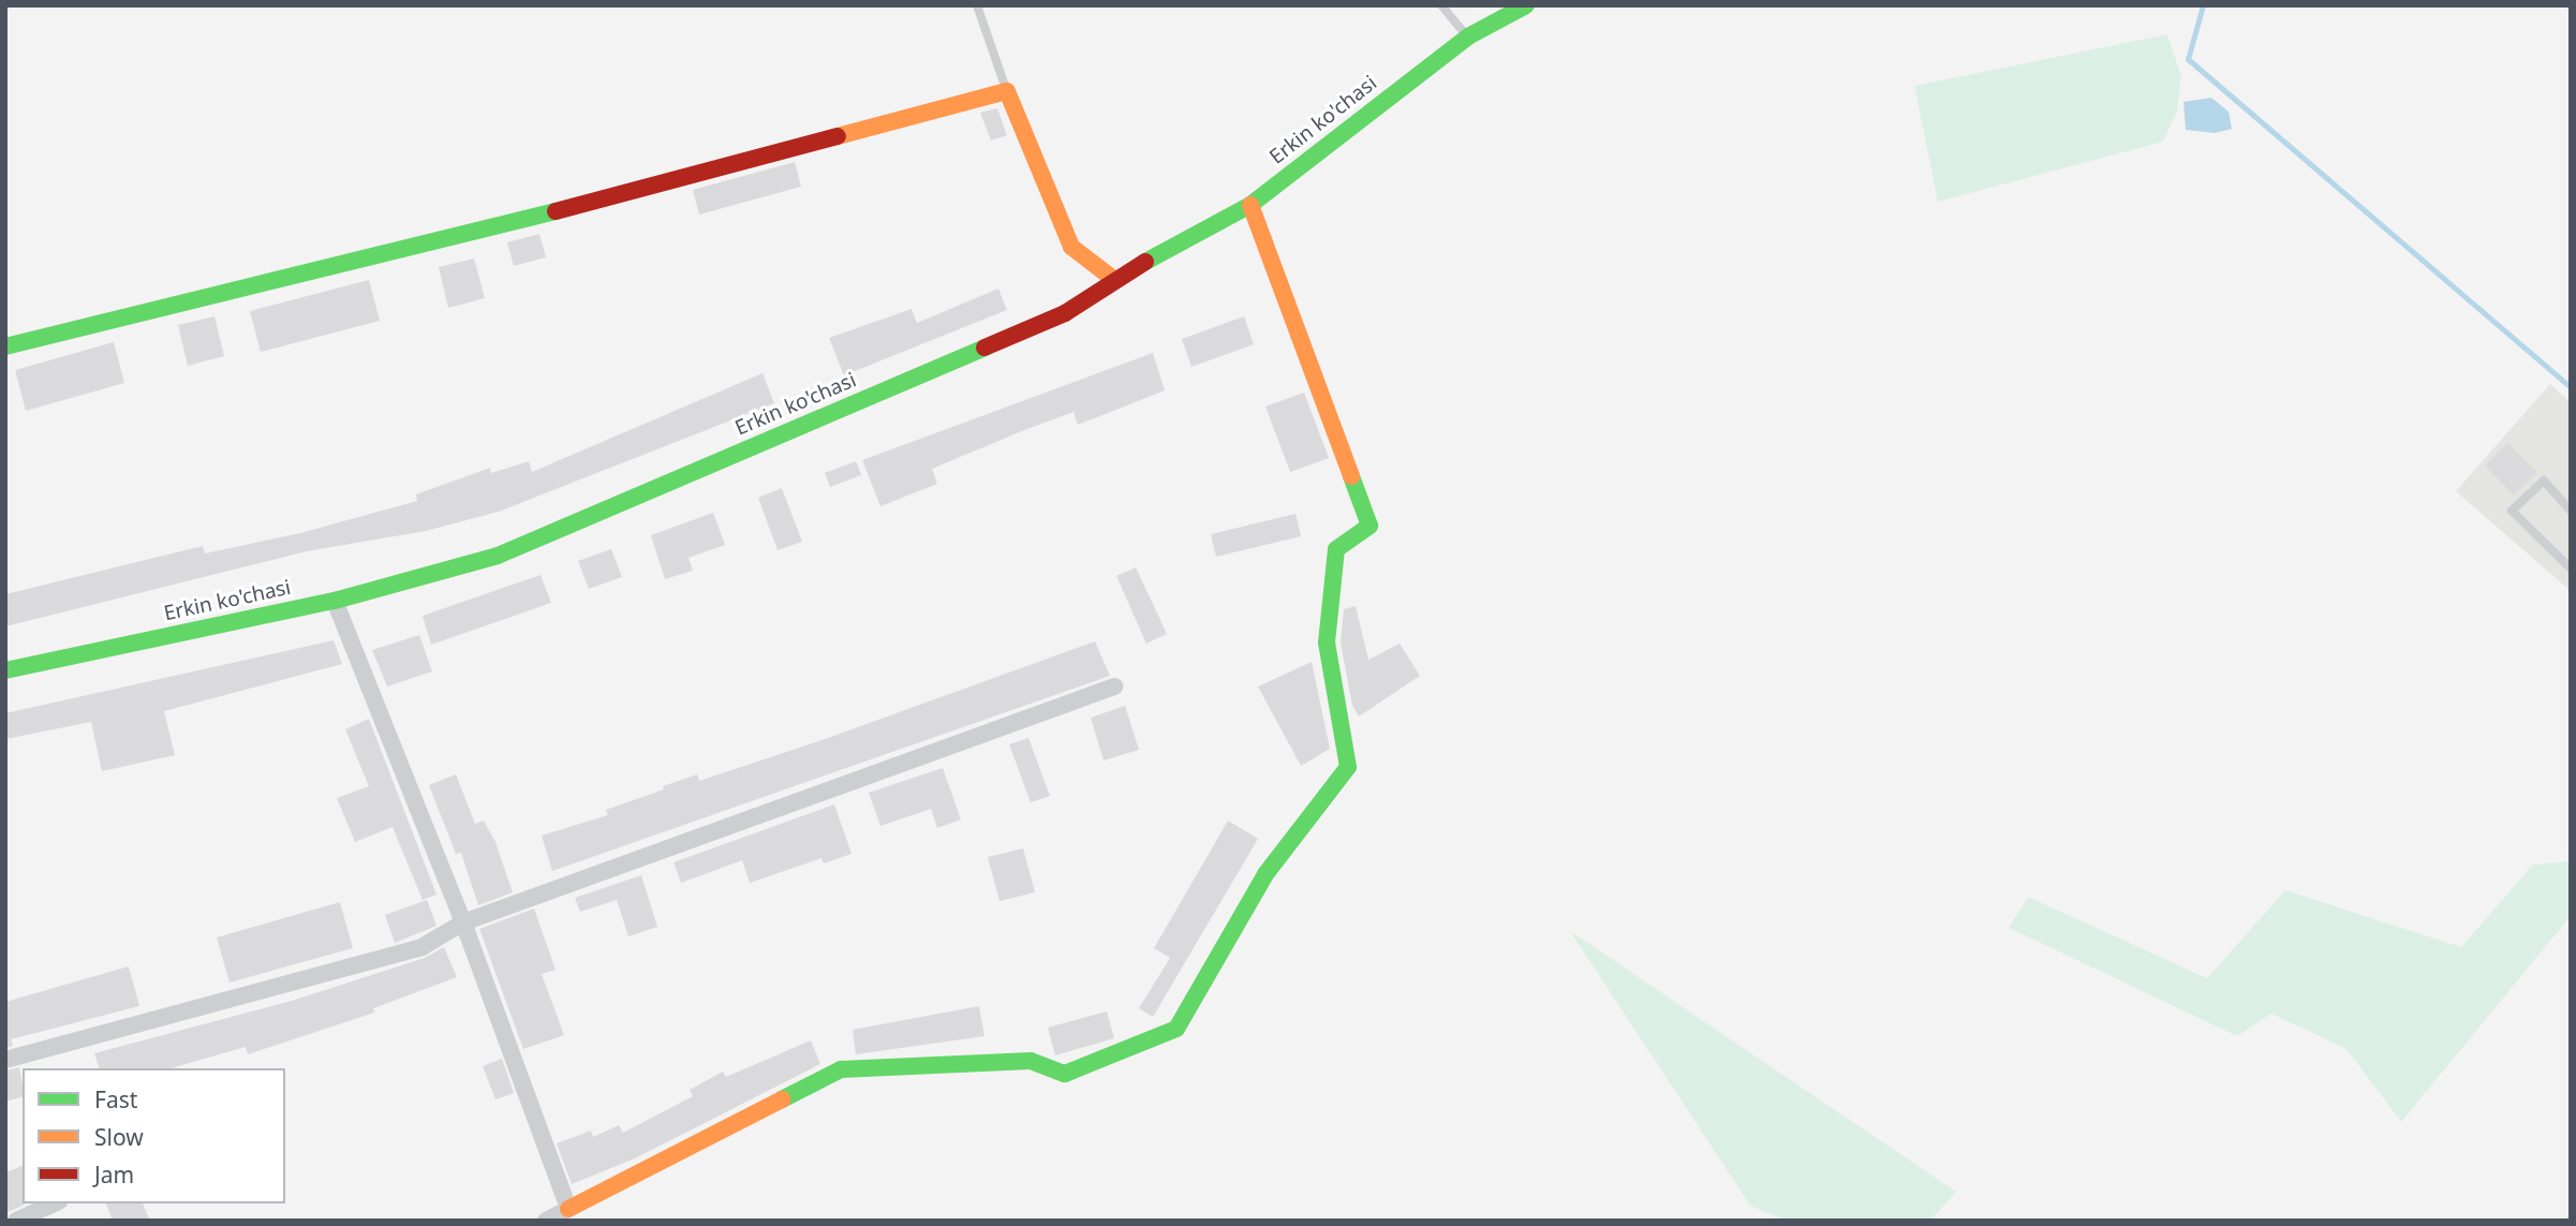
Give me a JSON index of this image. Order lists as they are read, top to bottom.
{
  "streets": {
    "street": ["Erkin ko'chasi"]
  },
  "legend": ["Fast", "Slow", "Jam"]
}
